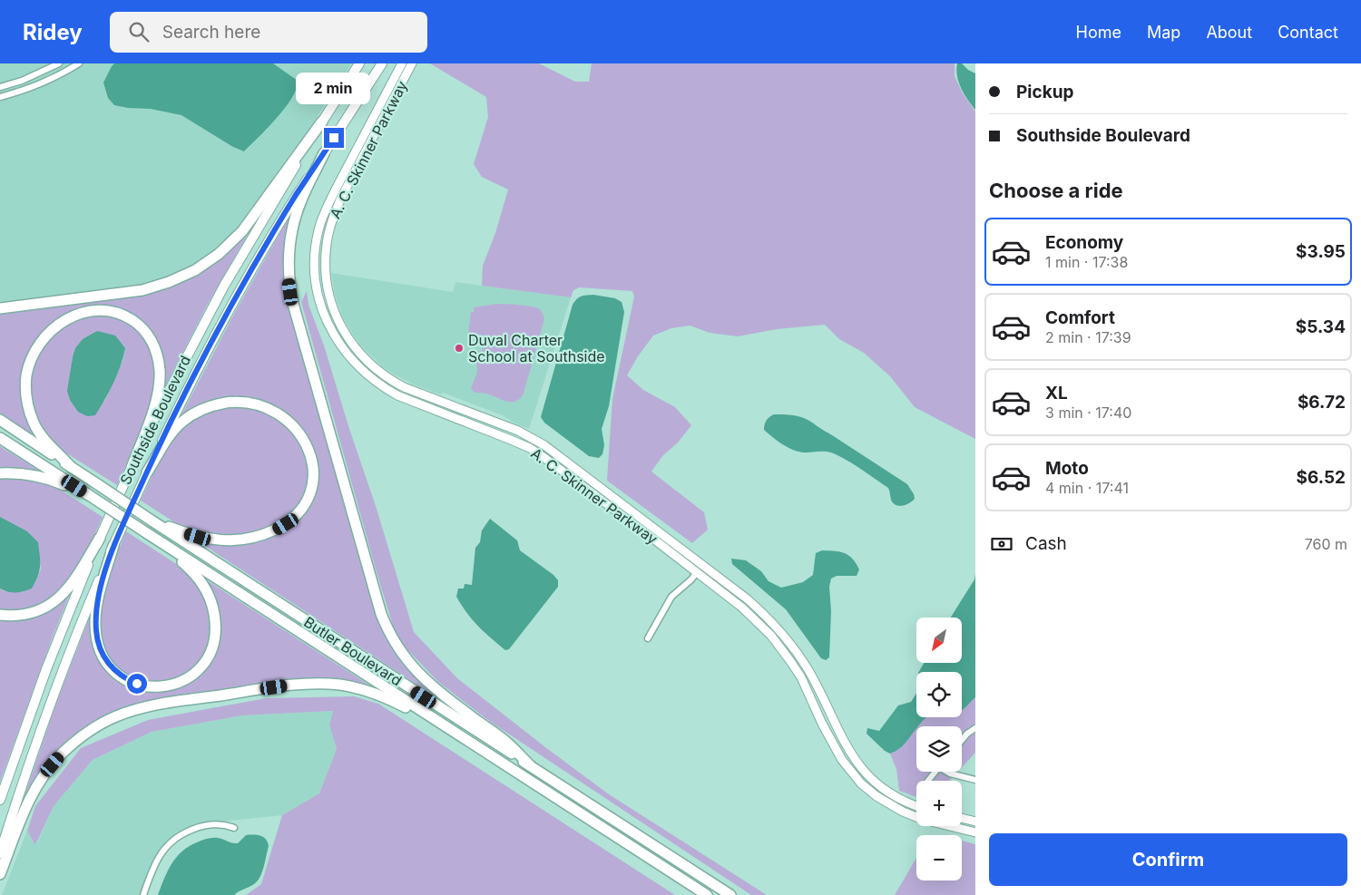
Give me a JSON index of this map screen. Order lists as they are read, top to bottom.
{
  "streets": {
    "highway": ["Southside Boulevard", "Butler Boulevard"],
    "main road": ["A. C. Skinner Parkway"]
  },
  "places": ["Duval Charter School at Southside"],
  "north": "bottom left",
  "page": {
    "header": "Ridey",
    "search": "Search here",
    "nav": [
      "Home",
      "Map",
      "About",
      "Contact"
    ],
    "banner": ["Pickup", "Southside Boulevard"],
    "bubble": "2 min",
    "heading": "Choose a ride",
    "list": [
      {
        "name": "Economy",
        "note": "1 min · 17:38",
        "value": "$3.95"
      },
      {
        "name": "Comfort",
        "note": "2 min · 17:39",
        "value": "$5.34"
      },
      {
        "name": "XL",
        "note": "3 min · 17:40",
        "value": "$6.72"
      },
      {
        "name": "Moto",
        "note": "4 min · 17:41",
        "value": "$6.52"
      }
    ],
    "pay": ["Cash", "760 m"],
    "map_buttons": ["+", "−"],
    "buttons": "Confirm"
  }
}
